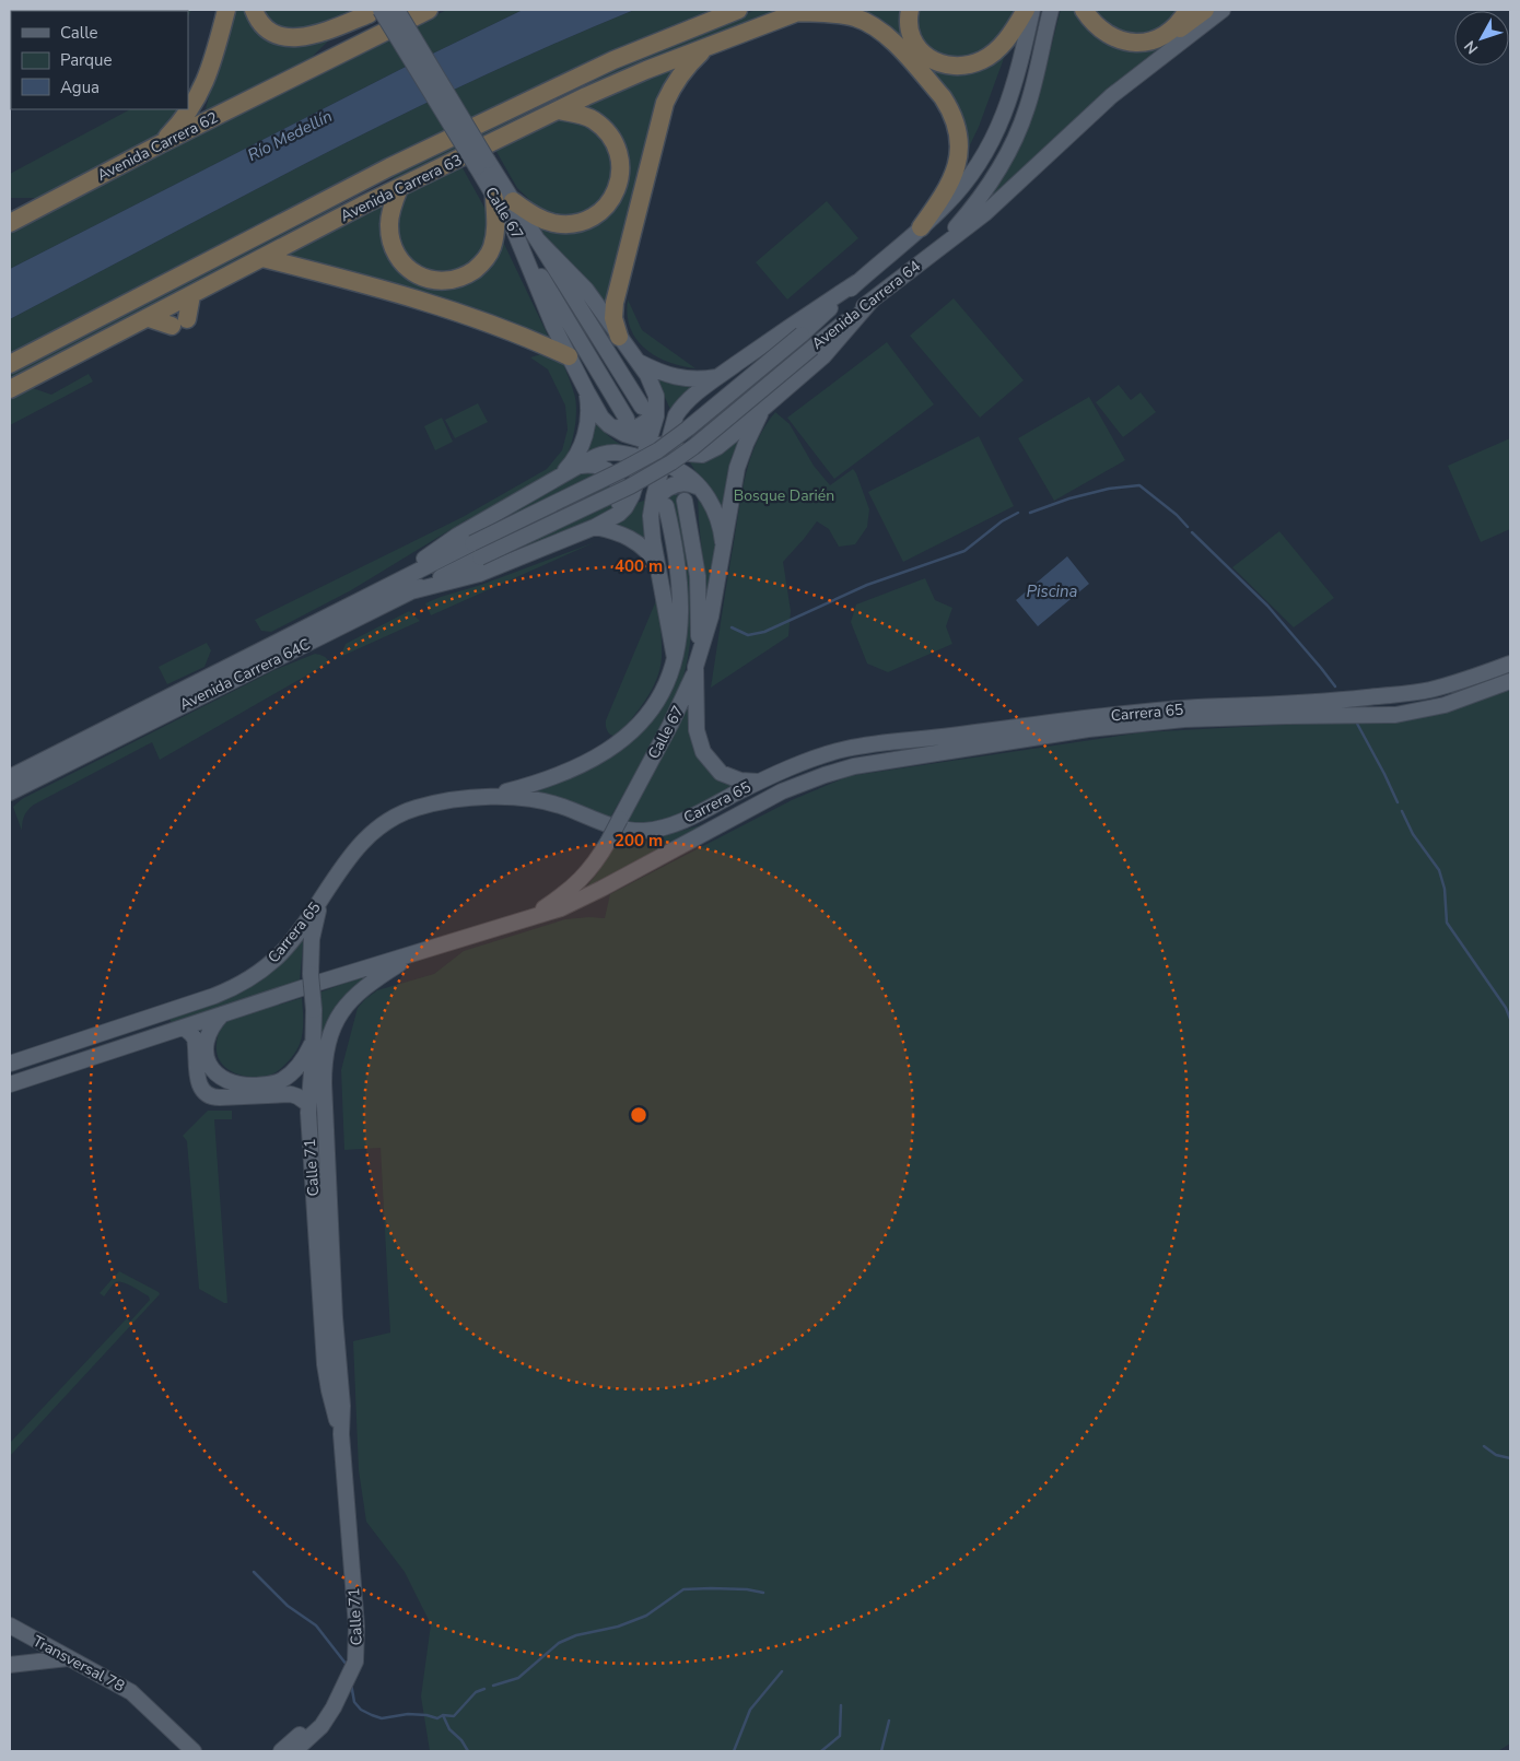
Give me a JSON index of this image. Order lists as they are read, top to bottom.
{
  "streets": {
    "highway": ["Avenida Carrera 62", "Avenida Carrera 63"],
    "main road": [
      "Calle 67",
      "Avenida Carrera 64",
      "Avenida Carrera 64C",
      "Carrera 65",
      "Calle 71",
      "Transversal 78"
    ]
  },
  "crossings": [
    ["Avenida Carrera 62", "Calle 67"],
    ["Calle 67", "Carrera 65"],
    ["Avenida Carrera 64", "Avenida Carrera 64C"],
    ["Carrera 65", "Calle 71"]
  ],
  "water": ["Río Medellín", "Piscina"],
  "parks": ["Bosque Darién"],
  "legend": ["Calle", "Parque", "Agua"],
  "north": "bottom left",
  "rings": ["400 m", "200 m"]
}
